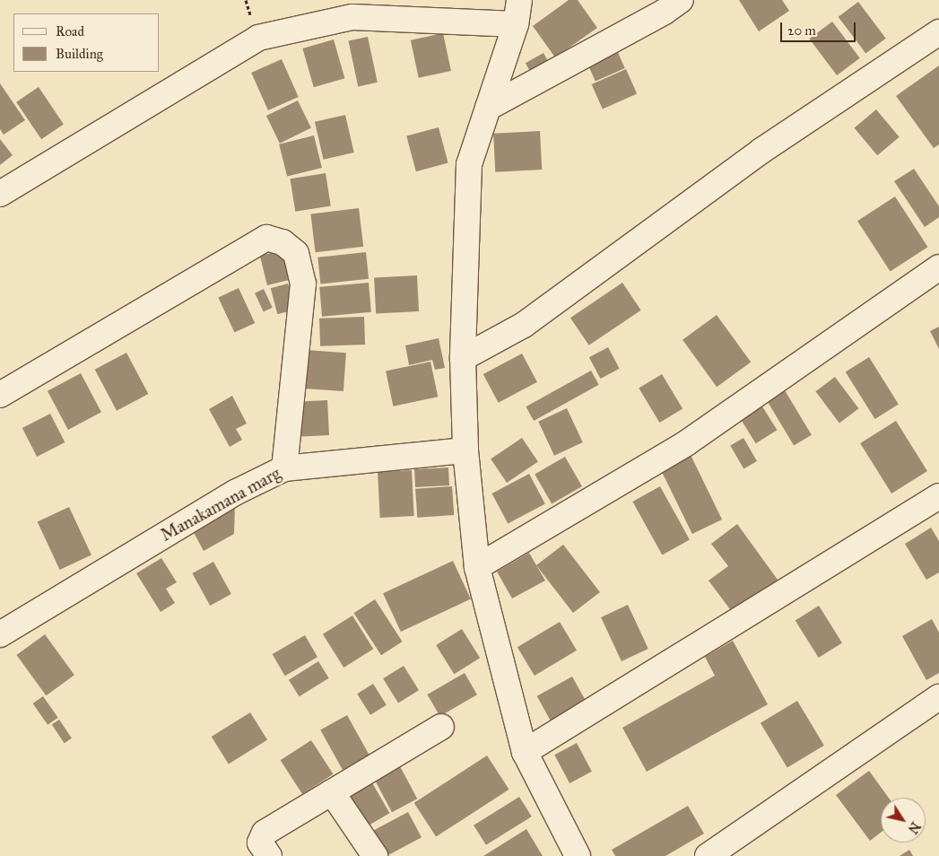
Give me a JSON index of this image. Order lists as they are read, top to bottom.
{
  "streets": {
    "street": ["Manakamana marg"]
  },
  "legend": ["Road", "Building"],
  "scale_bar": "20 m",
  "north": "bottom right"
}
